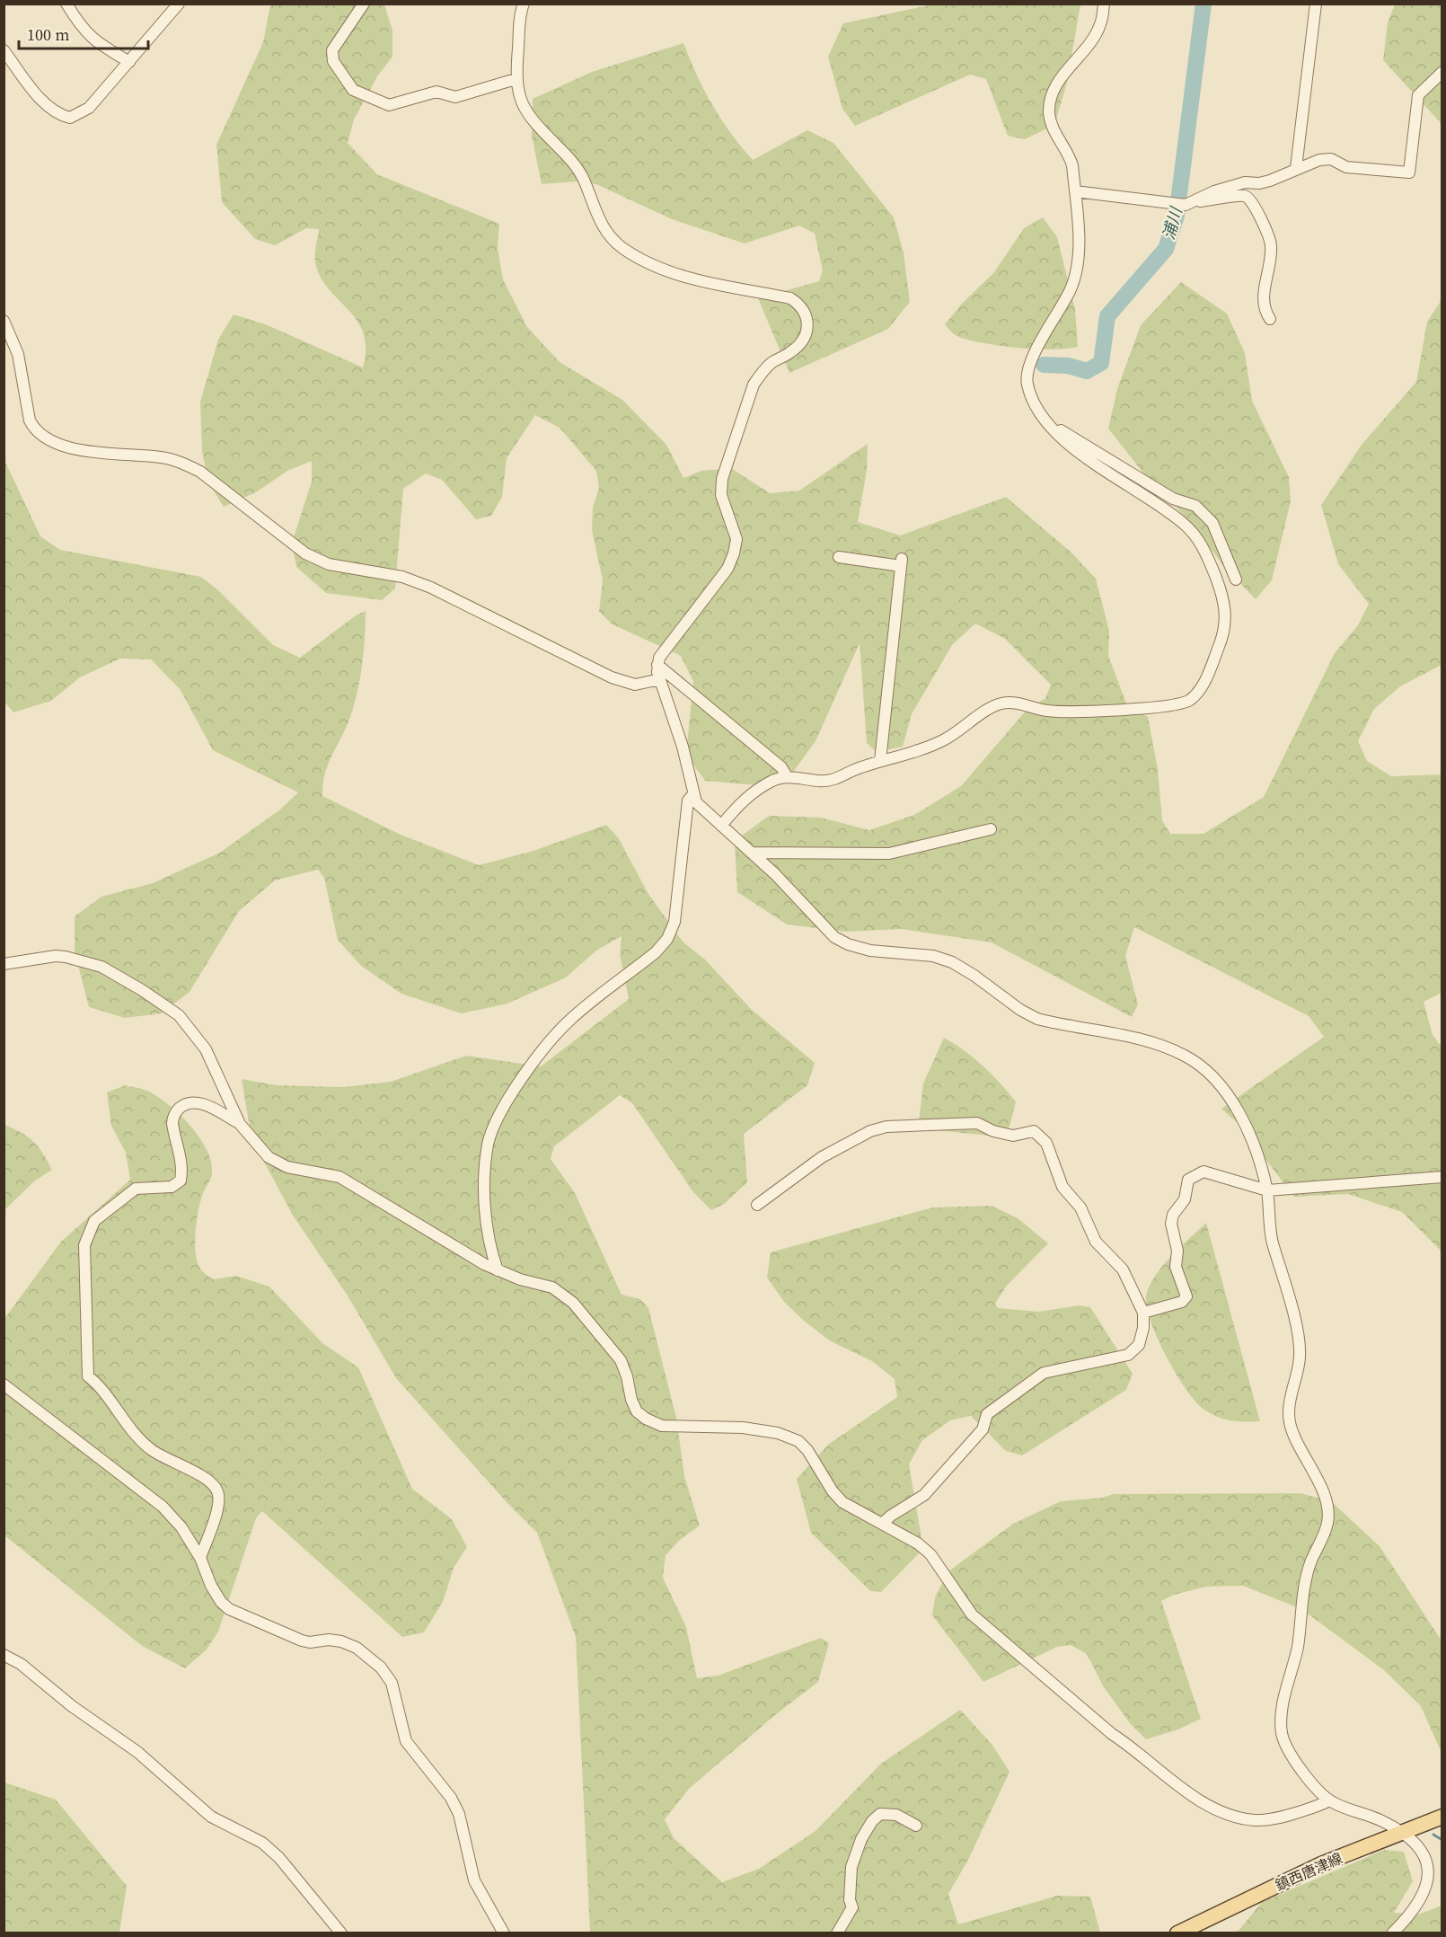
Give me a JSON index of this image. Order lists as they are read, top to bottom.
{
  "streets": {
    "main road": ["鎮西唐津線"]
  },
  "water": ["浦川"],
  "scale_bar": "100 m"
}
